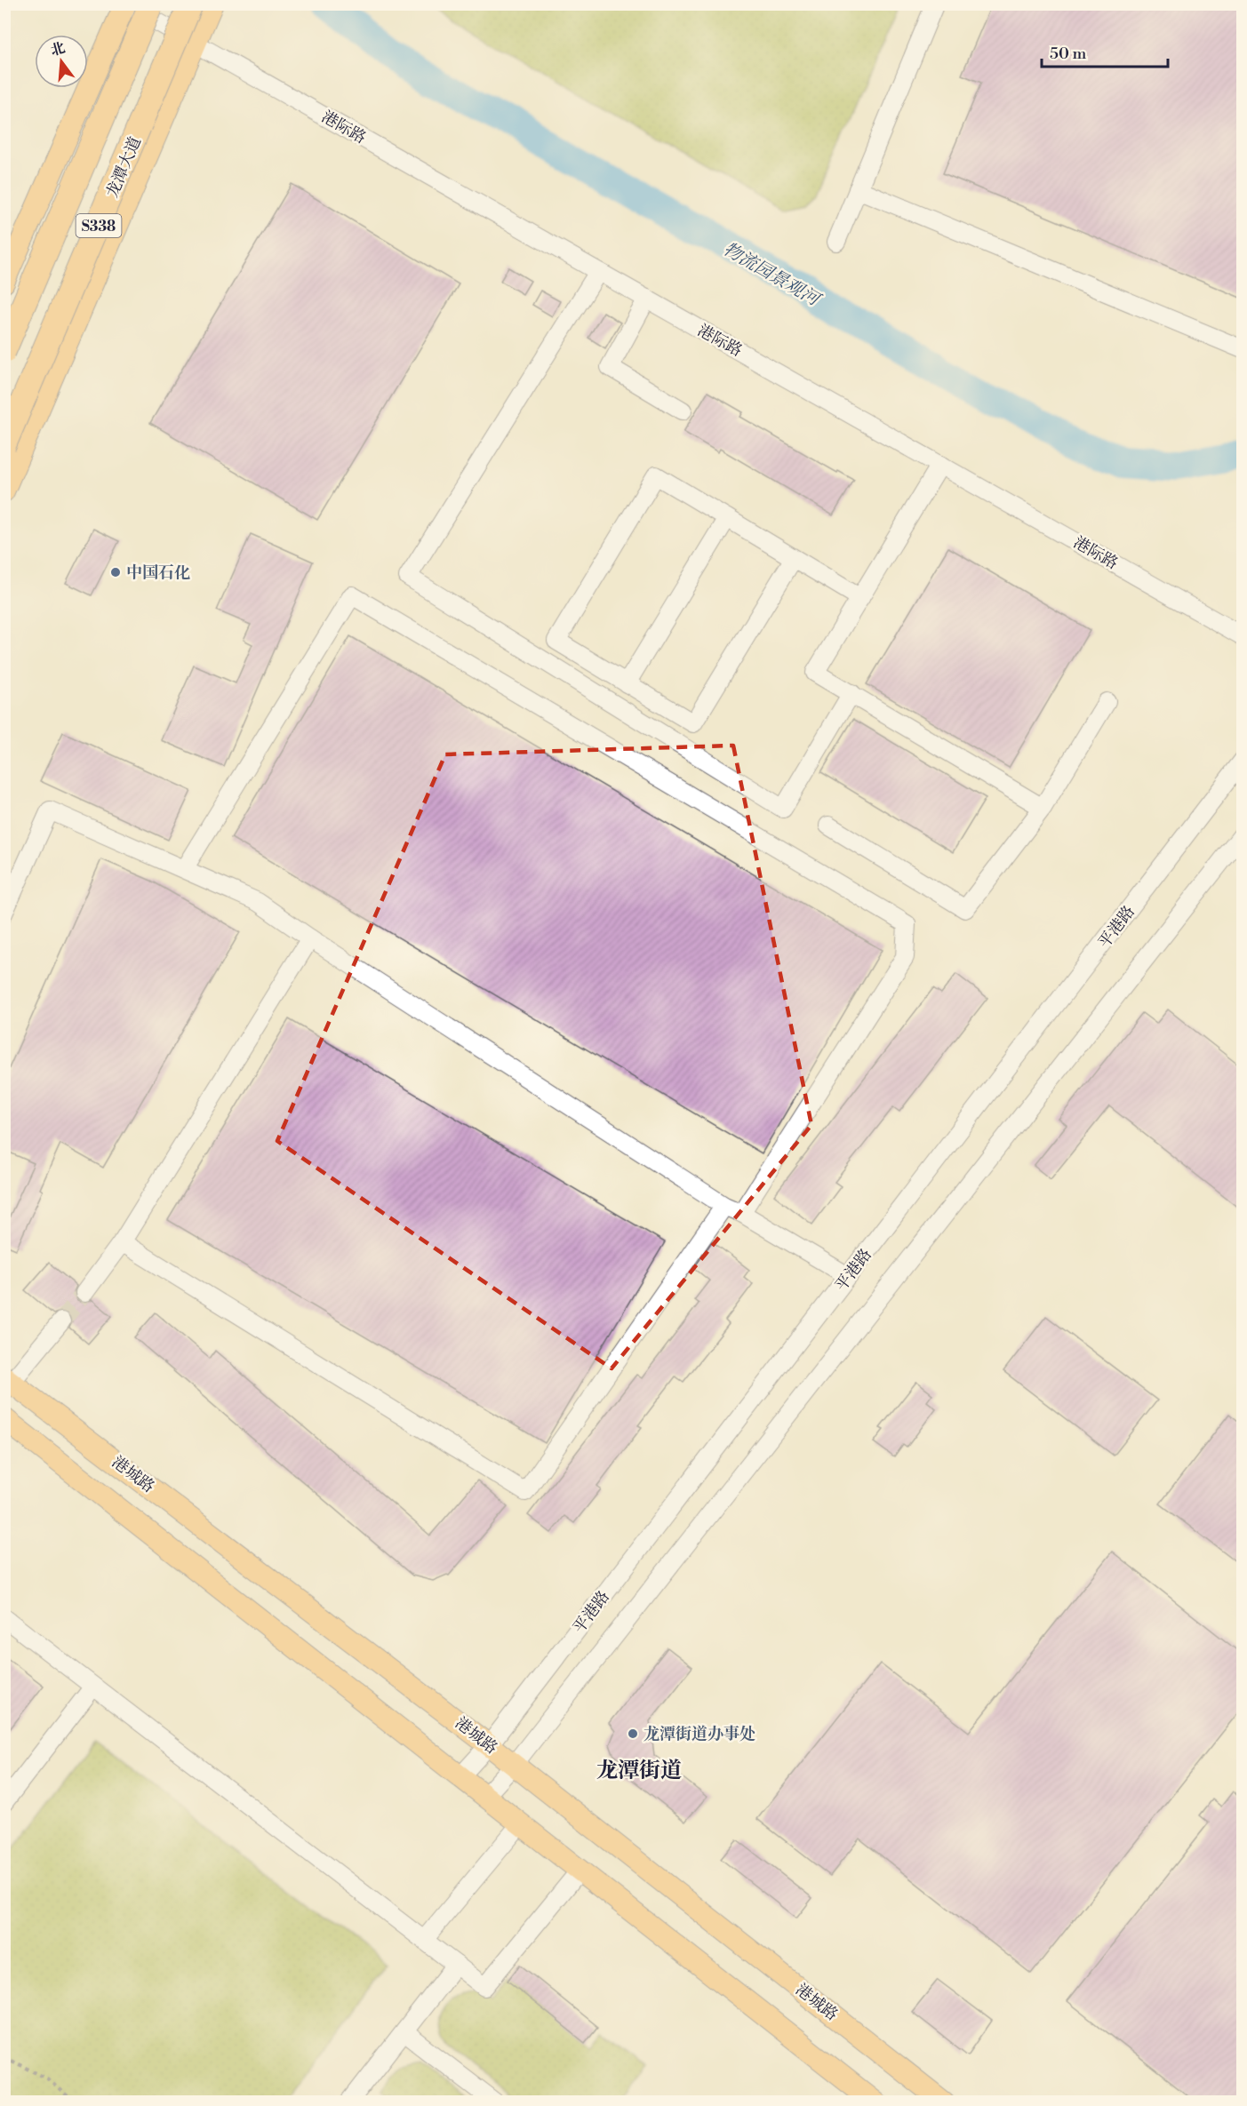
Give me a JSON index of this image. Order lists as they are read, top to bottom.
{
  "streets": {
    "highway": ["龙潭大道", "S338"],
    "main road": ["港城路"],
    "street": ["港际路", "平港路"]
  },
  "crossings": [
    ["平港路", "港城路"]
  ],
  "districts": ["龙潭街道"],
  "water": ["物流园景观河"],
  "places": ["中国石化", "龙潭街道办事处"],
  "scale_bar": "50 m",
  "north": "top"
}
